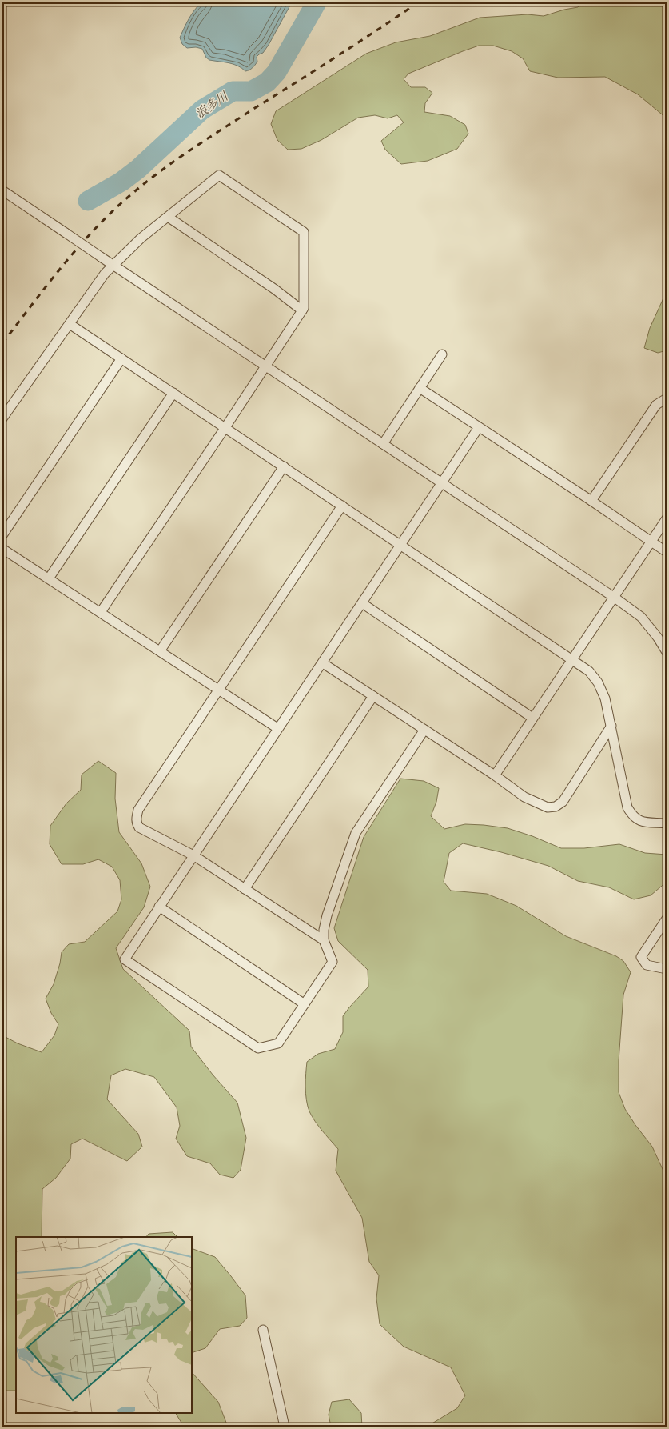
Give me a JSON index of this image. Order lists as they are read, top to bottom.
{
  "water": ["浪多川"]
}
